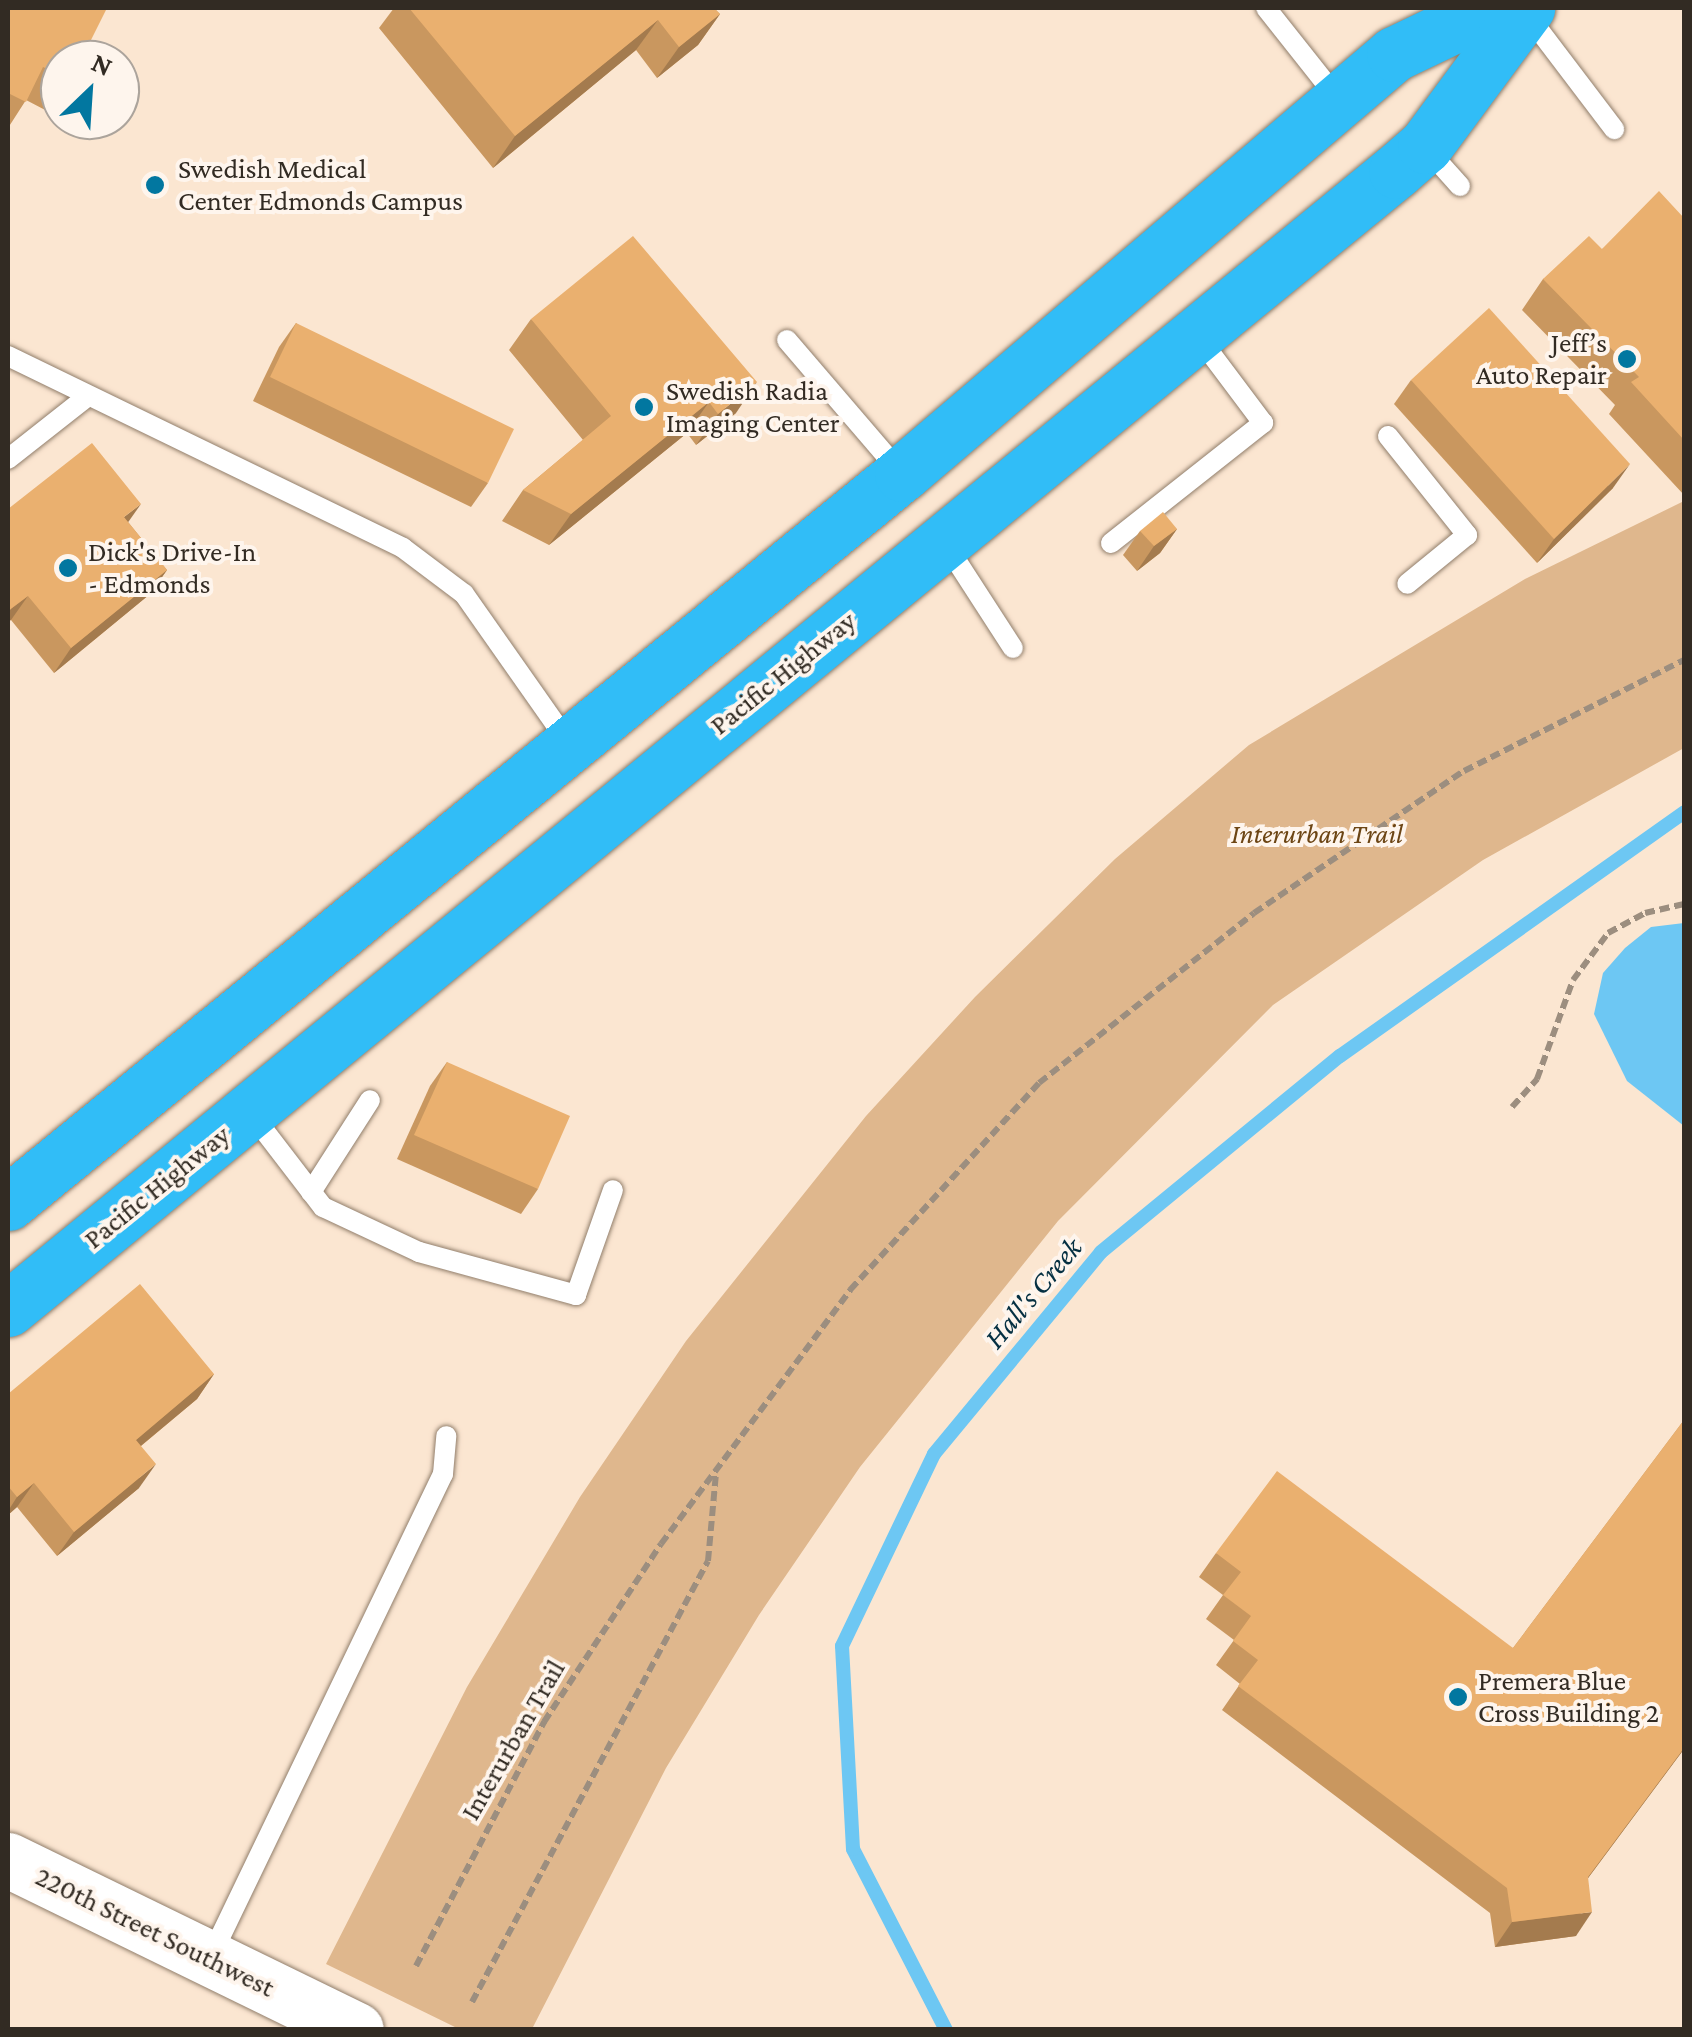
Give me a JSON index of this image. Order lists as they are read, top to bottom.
{
  "streets": {
    "highway": ["Pacific Highway"],
    "main road": ["220th Street Southwest"],
    "path": ["Interurban Trail"]
  },
  "water": ["Hall's Creek"],
  "parks": ["Interurban Trail"],
  "places": [
    "Swedish Medical Center Edmonds Campus",
    "Jeff’s Auto Repair",
    "Swedish Radia Imaging Center",
    "Dick's Drive-In - Edmonds",
    "Premera Blue Cross Building 2"
  ],
  "north": "top right"
}
